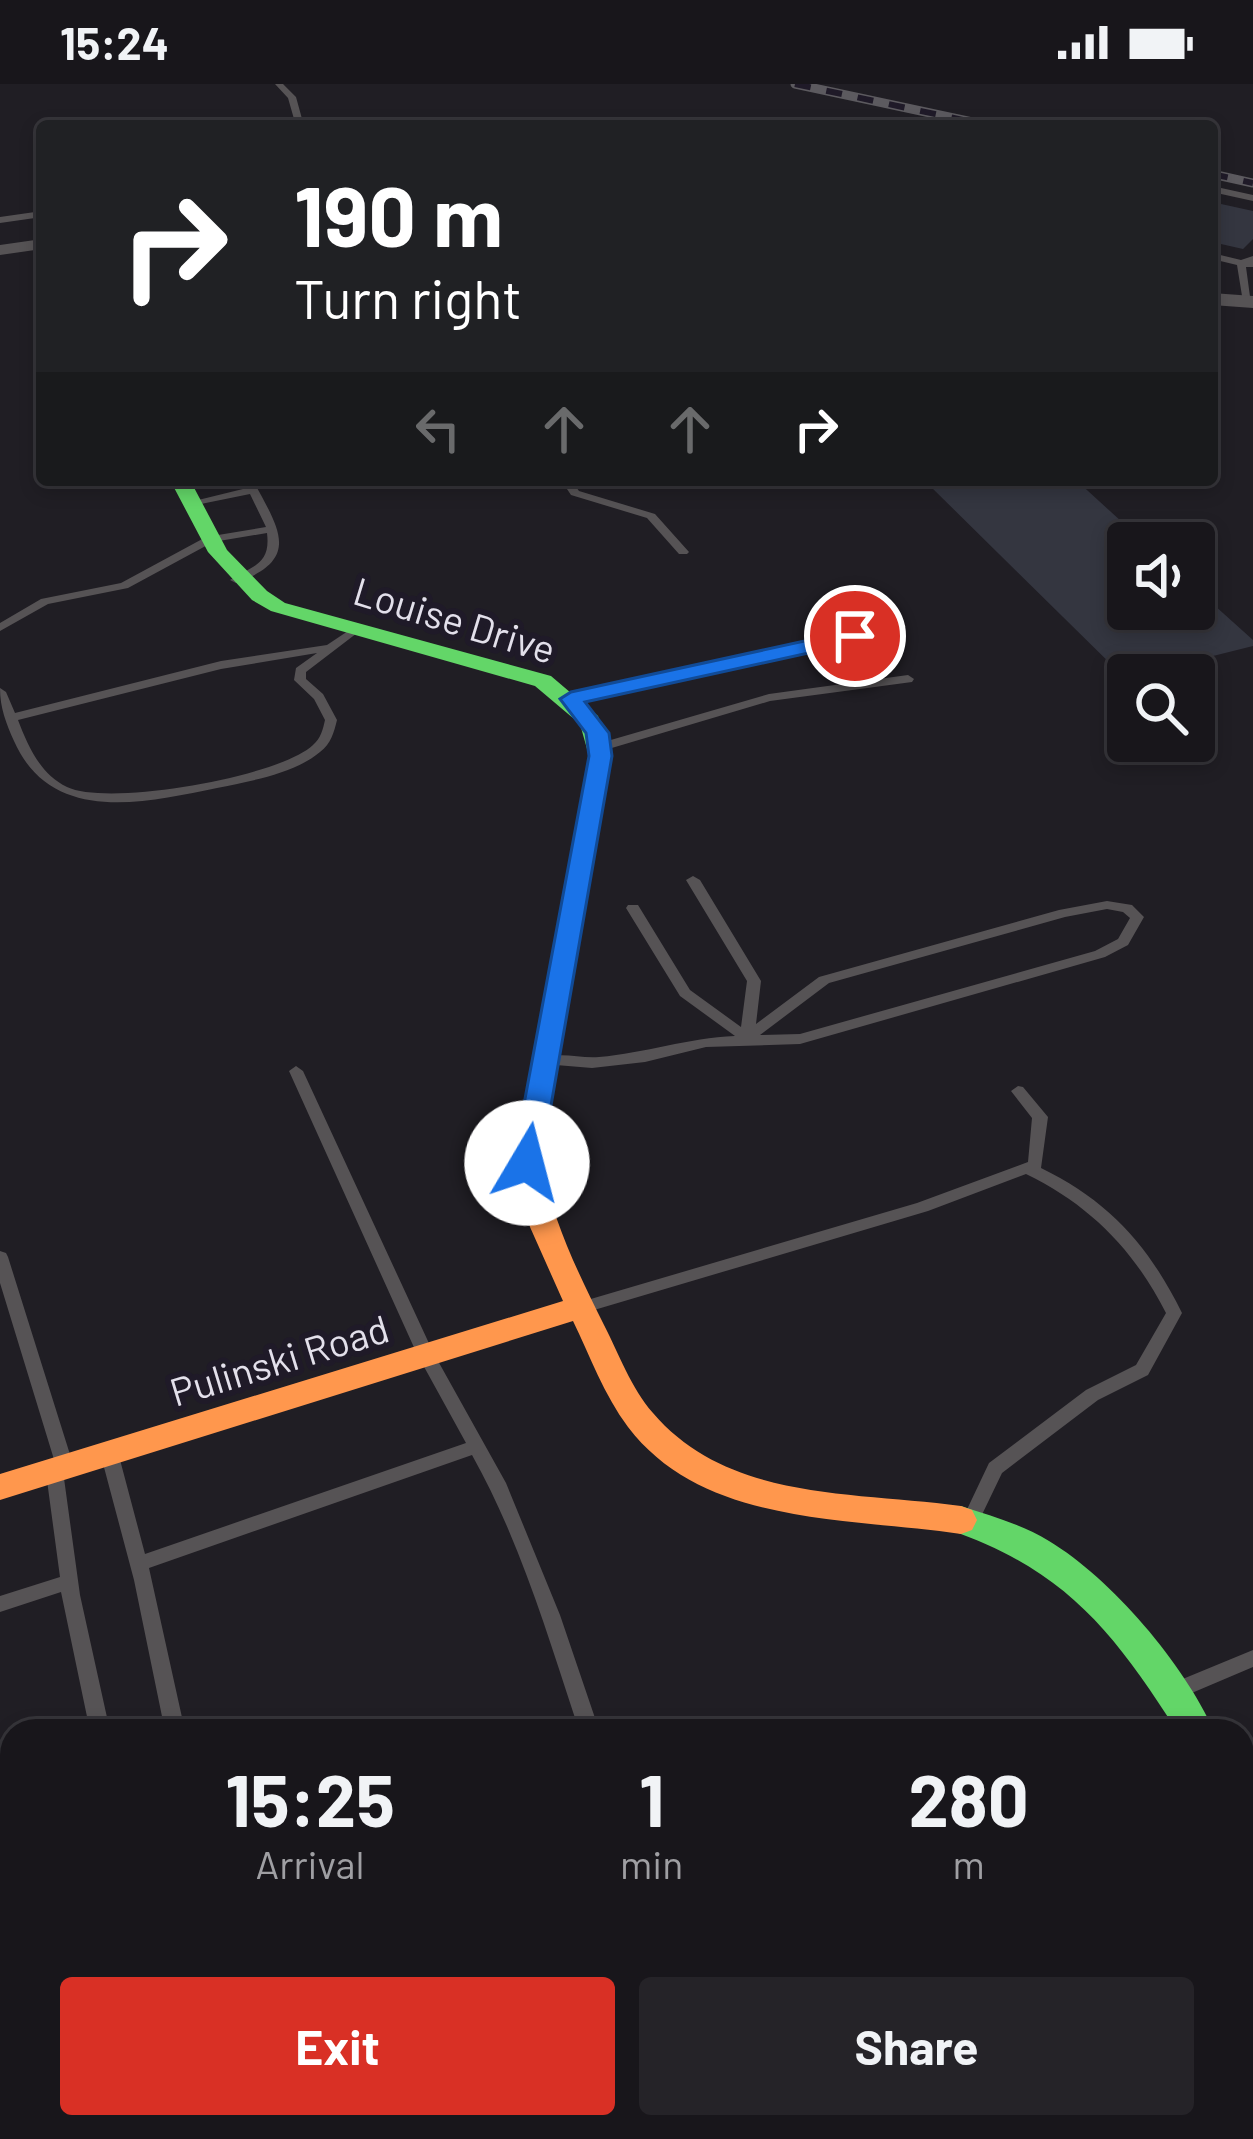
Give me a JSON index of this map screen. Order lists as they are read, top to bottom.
{
  "streets": {
    "street": ["Louise Drive", "Pulinski Road"]
  },
  "page": {
    "status": "15:24",
    "turn": ["190 m", "Turn right"],
    "eta": [
      "15:25",
      "Arrival",
      "1",
      "min",
      "280",
      "m"
    ],
    "buttons": ["Exit", "Share"]
  }
}
